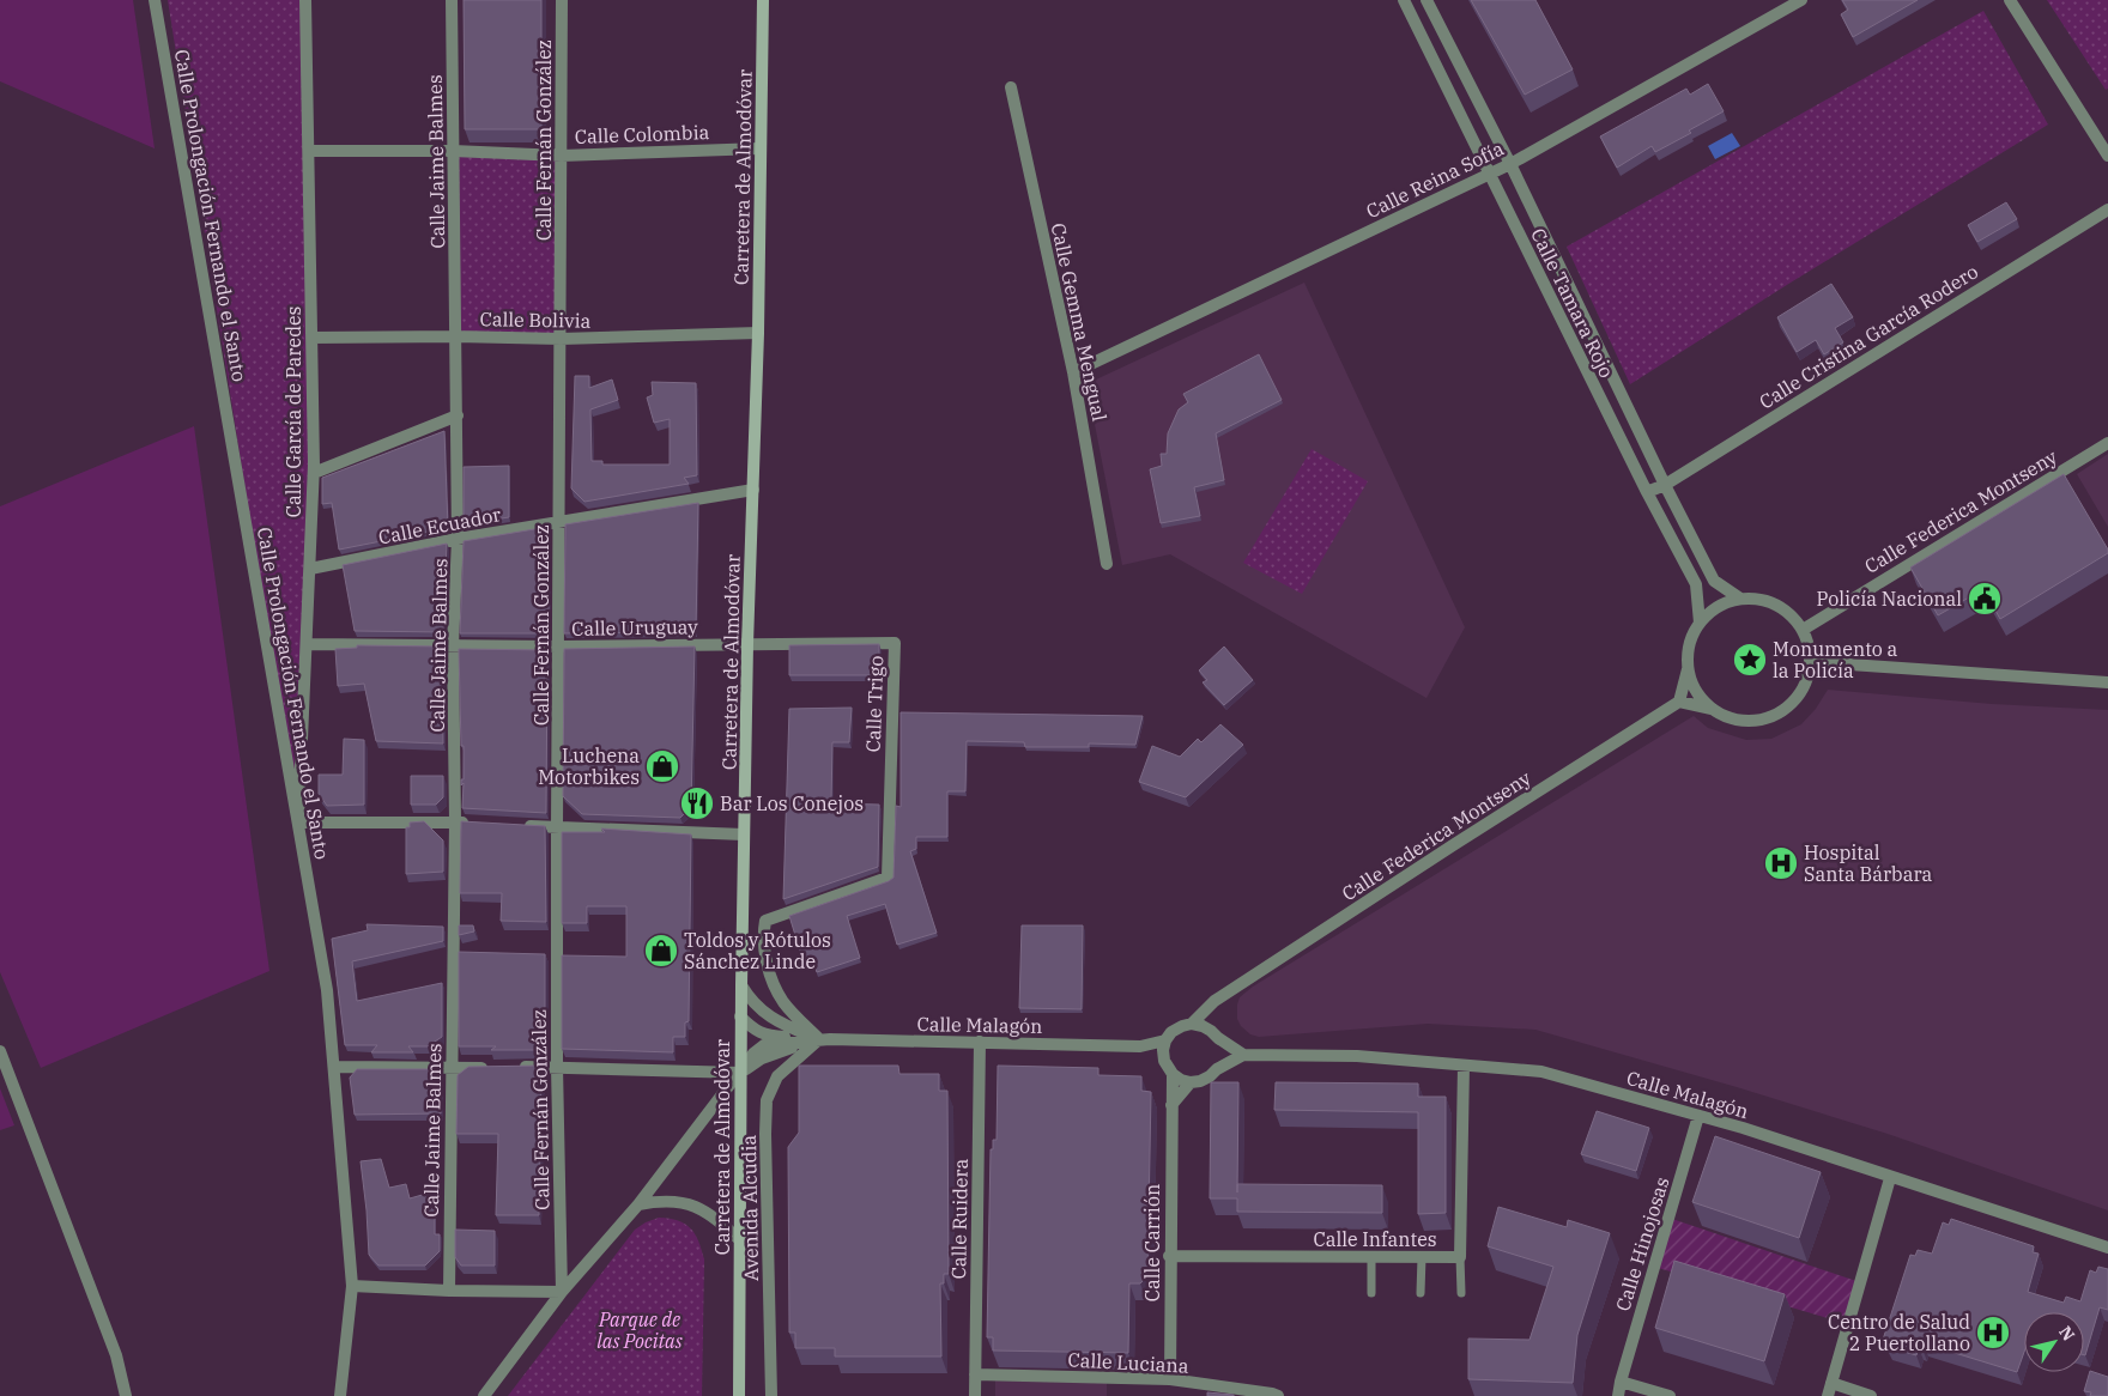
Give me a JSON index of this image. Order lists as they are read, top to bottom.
{
  "streets": {
    "main road": ["Carretera de Almodóvar"],
    "street": [
      "Calle Colombia",
      "Calle Fernán González",
      "Calle Jaime Balmes",
      "Calle Reina Sofía",
      "Calle Prolongación Fernando el Santo",
      "Calle Tamara Rojo",
      "Calle Bolivia",
      "Calle Gemma Mengual",
      "Calle Cristina García Rodero",
      "Calle García de Paredes",
      "Calle Federica Montseny",
      "Calle Ecuador",
      "Calle Uruguay",
      "Calle Trigo",
      "Calle Malagón",
      "Avenida Alcudia",
      "Calle Ruidera",
      "Calle Infantes",
      "Calle Carrión",
      "Calle Hinojosas",
      "Calle Luciana"
    ]
  },
  "crossings": [
    ["Calle Colombia", "Calle Fernán González"],
    ["Calle Colombia", "Calle Jaime Balmes"],
    ["Calle Colombia", "Carretera de Almodóvar"],
    ["Calle Colombia", "Calle García de Paredes"],
    ["Calle Fernán González", "Calle Bolivia"],
    ["Calle Fernán González", "Calle Ecuador"],
    ["Calle Fernán González", "Calle Uruguay"],
    ["Calle Fernán González", "Calle Malagón"],
    ["Calle Jaime Balmes", "Calle Bolivia"],
    ["Calle Jaime Balmes", "Calle Ecuador"],
    ["Calle Jaime Balmes", "Calle Uruguay"],
    ["Carretera de Almodóvar", "Calle Bolivia"],
    ["Carretera de Almodóvar", "Calle Ecuador"],
    ["Carretera de Almodóvar", "Calle Uruguay"],
    ["Carretera de Almodóvar", "Calle Trigo"],
    ["Carretera de Almodóvar", "Calle Malagón"],
    ["Calle Reina Sofía", "Calle Tamara Rojo"],
    ["Calle Reina Sofía", "Calle Gemma Mengual"],
    ["Calle Prolongación Fernando el Santo", "Calle García de Paredes"],
    ["Calle Tamara Rojo", "Calle Cristina García Rodero"],
    ["Calle Tamara Rojo", "Calle Federica Montseny"],
    ["Calle Bolivia", "Calle García de Paredes"],
    ["Calle García de Paredes", "Calle Ecuador"],
    ["Calle García de Paredes", "Calle Uruguay"],
    ["Calle Federica Montseny", "Calle Malagón"],
    ["Calle Federica Montseny", "Calle Carrión"],
    ["Calle Uruguay", "Calle Trigo"],
    ["Calle Trigo", "Calle Malagón"],
    ["Calle Trigo", "Avenida Alcudia"],
    ["Calle Malagón", "Avenida Alcudia"],
    ["Calle Malagón", "Calle Ruidera"],
    ["Calle Malagón", "Calle Infantes"],
    ["Calle Malagón", "Calle Carrión"],
    ["Calle Malagón", "Calle Hinojosas"],
    ["Calle Ruidera", "Calle Luciana"],
    ["Calle Infantes", "Calle Carrión"],
    ["Calle Carrión", "Calle Luciana"]
  ],
  "parks": ["Parque de las Pocitas"],
  "places": {
    "public building": ["Policía Nacional"],
    "place": ["Monumento a la Policía"],
    "shop": ["Luchena Motorbikes", "Toldos y Rótulos Sánchez Linde"],
    "restaurant": ["Bar Los Conejos"],
    "hospital": ["Hospital Santa Bárbara", "Centro de Salud 2 Puertollano"]
  },
  "north": "top right"
}
